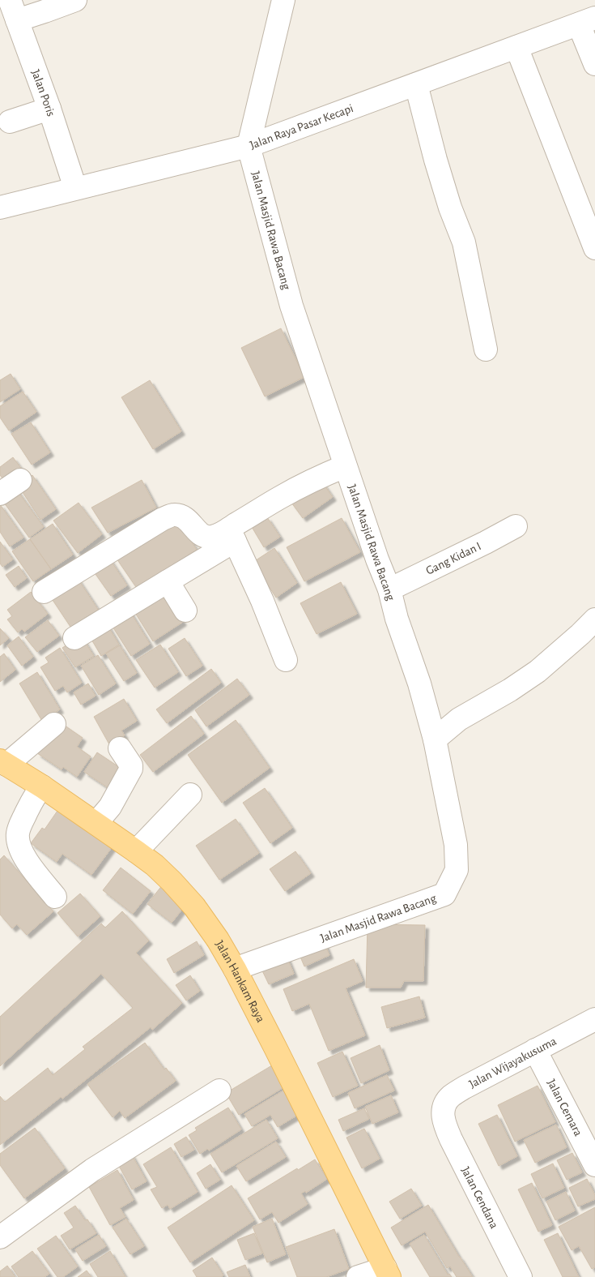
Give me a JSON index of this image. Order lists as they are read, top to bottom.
{
  "streets": {
    "main road": ["Jalan Hankam Raya"],
    "street": [
      "Jalan Poris",
      "Jalan Raya Pasar Kecapi",
      "Jalan Masjid Rawa Bacang",
      "Gang Kidan I",
      "Jalan Wijayakusuma",
      "Jalan Cemara",
      "Jalan Cendana"
    ]
  },
  "crossings": [
    ["Jalan Poris", "Jalan Raya Pasar Kecapi"],
    ["Jalan Raya Pasar Kecapi", "Jalan Masjid Rawa Bacang"],
    ["Jalan Masjid Rawa Bacang", "Gang Kidan I"],
    ["Jalan Masjid Rawa Bacang", "Jalan Hankam Raya"],
    ["Jalan Wijayakusuma", "Jalan Cemara"],
    ["Jalan Wijayakusuma", "Jalan Cendana"]
  ]
}
